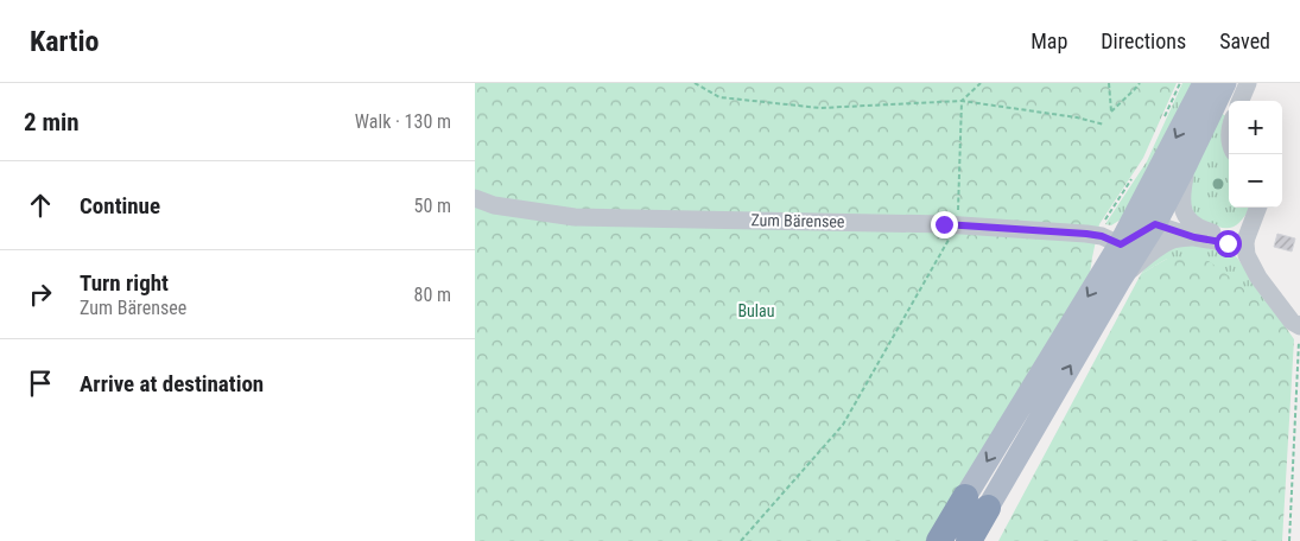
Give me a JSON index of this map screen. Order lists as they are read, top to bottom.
{
  "streets": {
    "street": ["Zum Bärensee"]
  },
  "parks": ["Bulau"],
  "page": {
    "header": "Kartio",
    "nav": ["Map", "Directions", "Saved"],
    "heading": ["2 min", "Walk · 130 m"],
    "map_buttons": ["+", "−"],
    "list": [
      ["Continue", "50 m"],
      ["Turn right", "Zum Bärensee", "80 m"],
      "Arrive at destination"
    ]
  }
}
